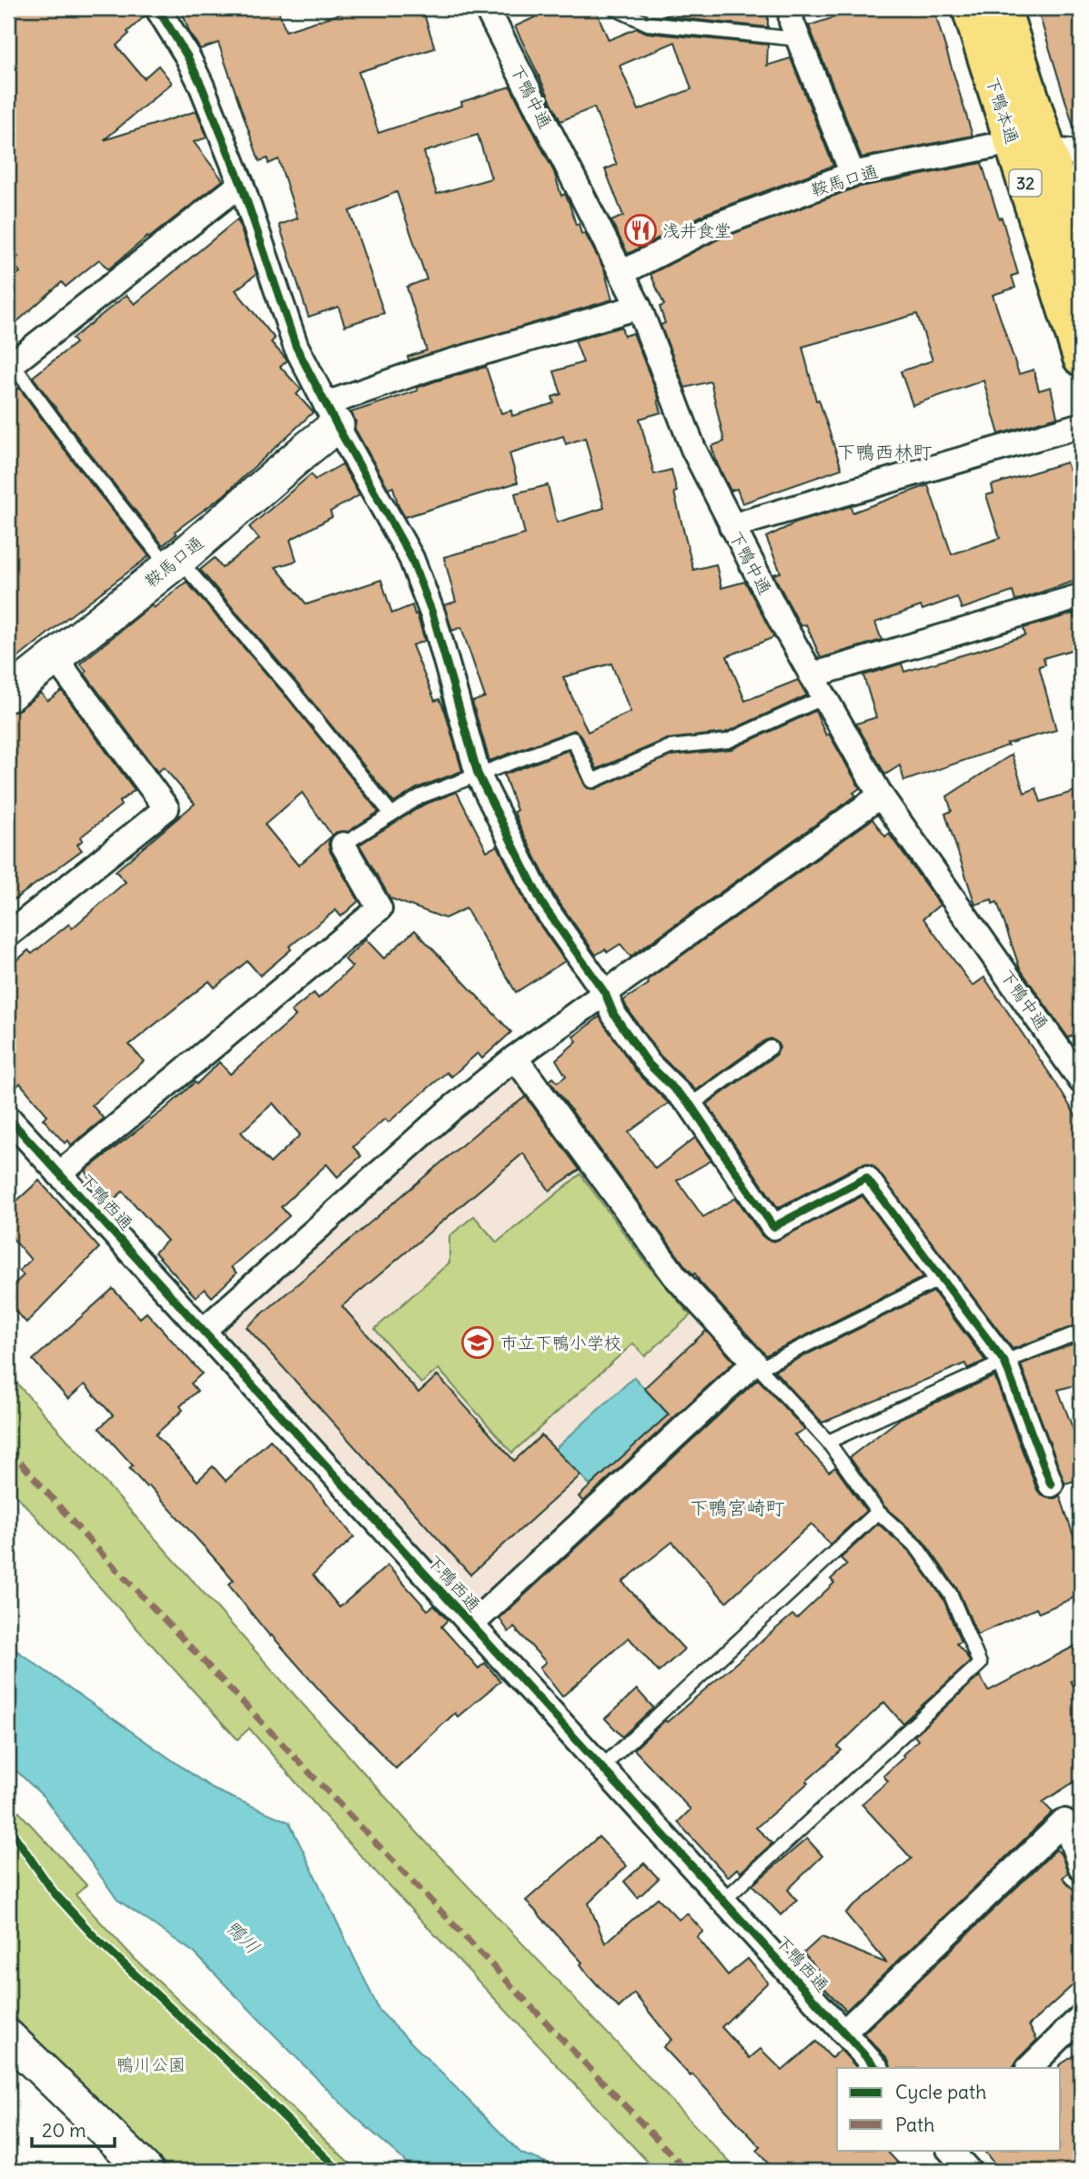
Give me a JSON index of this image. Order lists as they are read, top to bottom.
{
  "streets": {
    "main road": ["下鴨本通", "32"],
    "street": ["下鴨中通", "鞍馬口通", "下鴨西通"]
  },
  "crossings": [
    ["下鴨中通", "鞍馬口通"],
    ["下鴨本通", "鞍馬口通"]
  ],
  "districts": ["下鴨西林町", "下鴨宮崎町"],
  "water": ["鴨川"],
  "parks": ["鴨川公園"],
  "places": {
    "restaurant": ["浅井食堂"],
    "school or university": ["市立下鴨小学校"]
  },
  "legend": ["Cycle path", "Path"],
  "scale_bar": "20 m"
}
